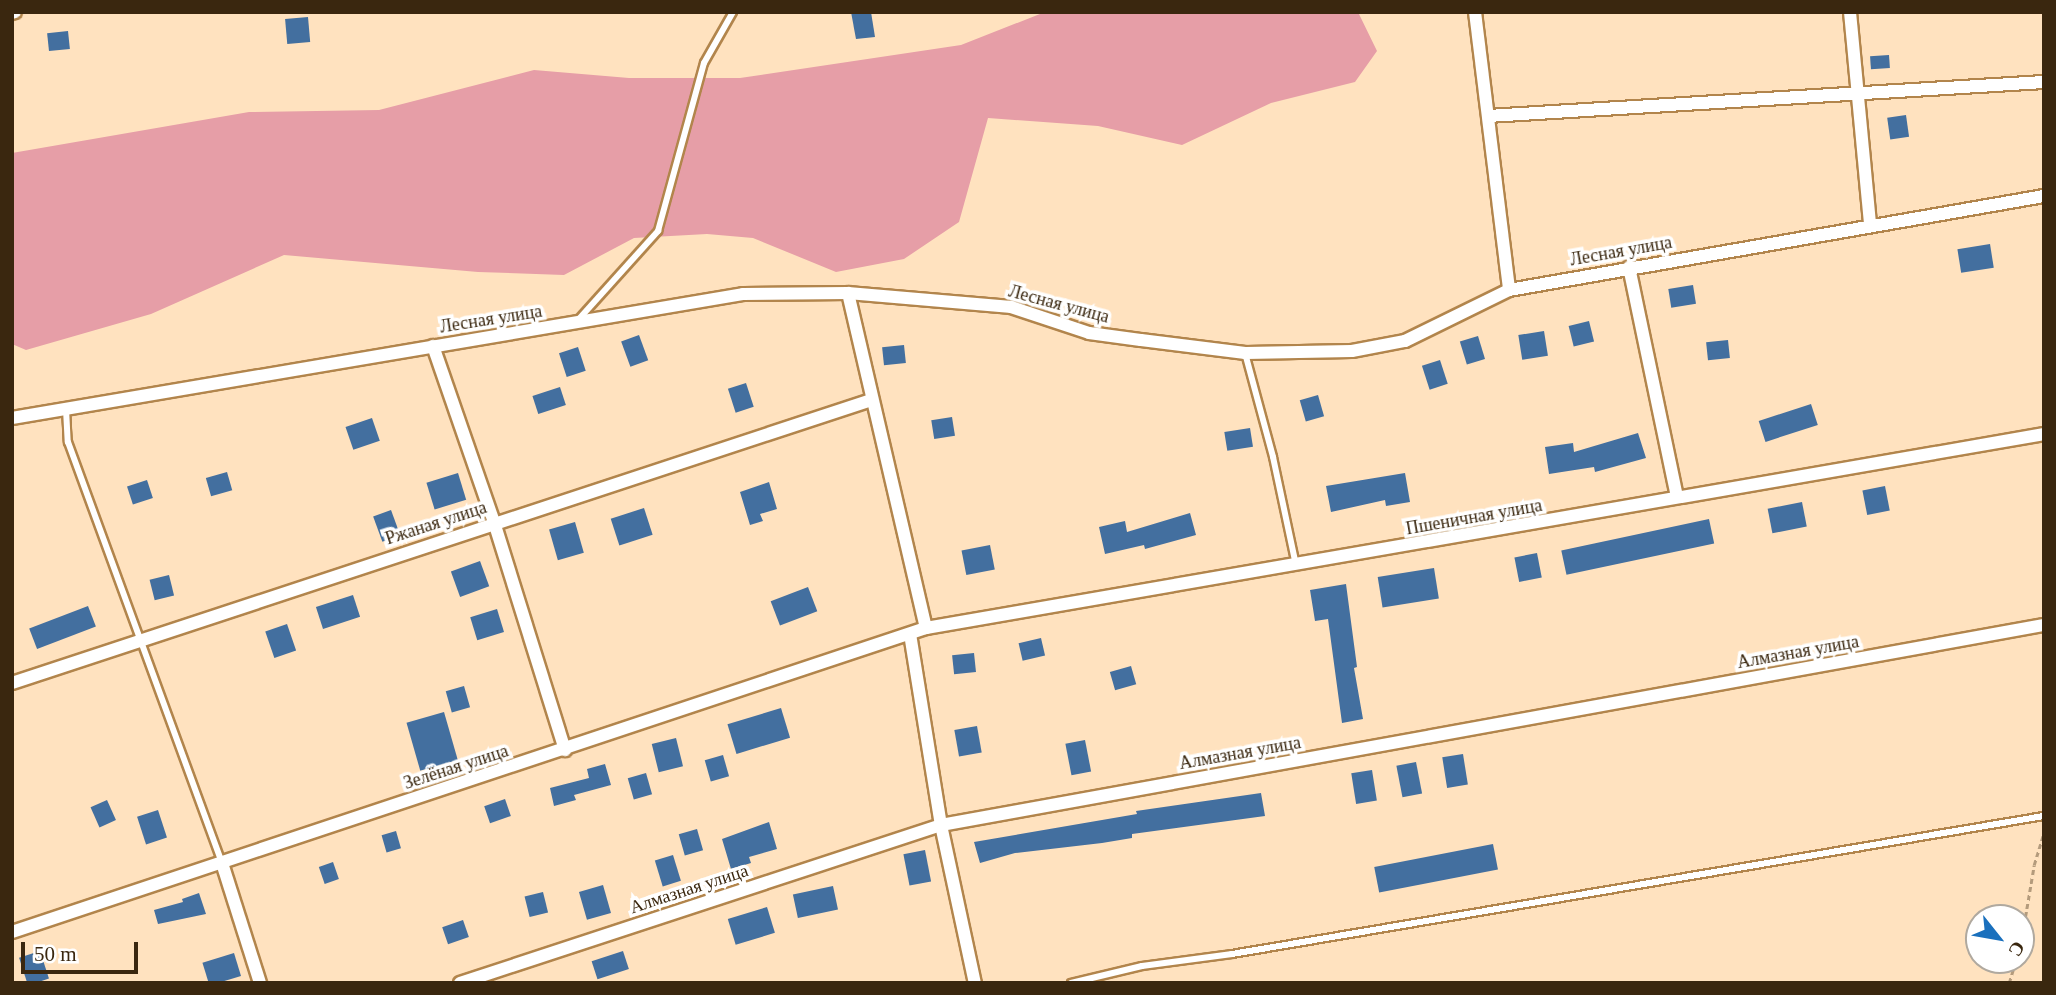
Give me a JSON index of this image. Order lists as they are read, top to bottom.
{
  "streets": {
    "street": [
      "Лесная улица",
      "Пшеничная улица",
      "Ржаная улица",
      "Алмазная улица",
      "Зелёная улица"
    ]
  },
  "crossings": [
    ["Пшеничная улица", "Зелёная улица"]
  ],
  "scale_bar": "50 m",
  "north": "bottom right"
}
